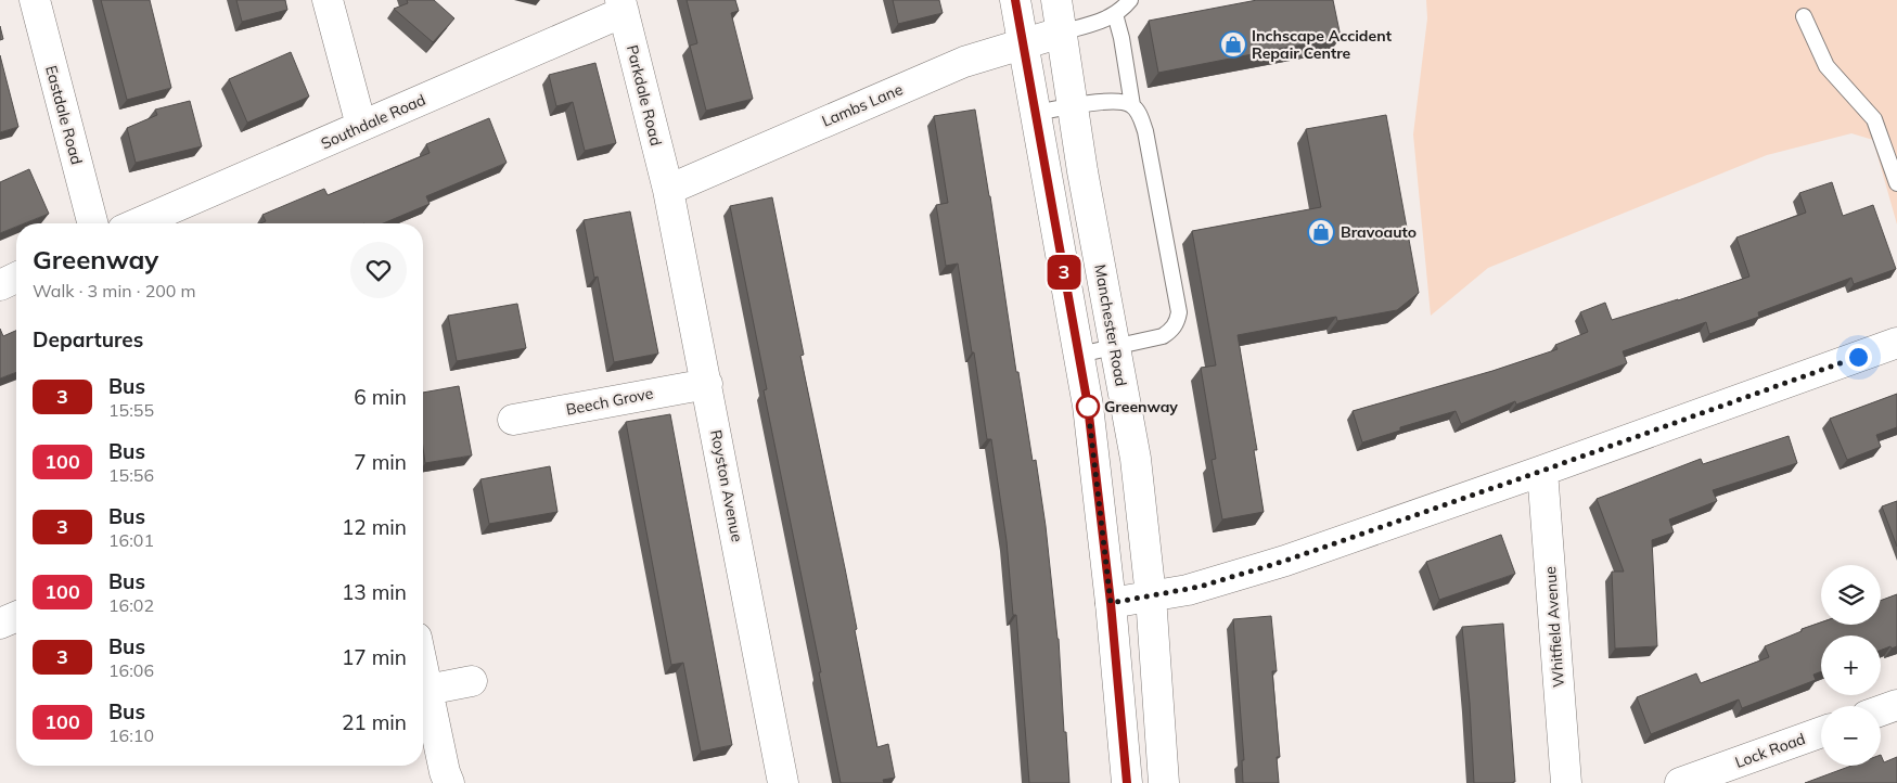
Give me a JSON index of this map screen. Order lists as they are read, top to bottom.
{
  "streets": {
    "street": [
      "Parkdale Road",
      "Lambs Lane",
      "Eastdale Road",
      "Southdale Road",
      "Manchester Road",
      "Beech Grove",
      "Royston Avenue",
      "Whitfield Avenue",
      "Lock Road"
    ]
  },
  "crossings": [
    ["Parkdale Road", "Lambs Lane"],
    ["Parkdale Road", "Southdale Road"],
    ["Parkdale Road", "Royston Avenue"],
    ["Lambs Lane", "Manchester Road"],
    ["Lambs Lane", "Royston Avenue"],
    ["Beech Grove", "Royston Avenue"]
  ],
  "places": {
    "shop": ["Inchscape Accident Repair Centre", "Bravoauto"],
    "other": ["Greenway"]
  },
  "lines": ["bus line 3"],
  "page": {
    "on_map": "3",
    "heading": [
      ["Greenway", "Walk · 3 min · 200 m"],
      "Departures"
    ],
    "list": [
      {
        "mark": "3",
        "name": "Bus",
        "note": "15:55",
        "value": "6 min"
      },
      {
        "mark": "100",
        "name": "Bus",
        "note": "15:56",
        "value": "7 min"
      },
      {
        "mark": "3",
        "name": "Bus",
        "note": "16:01",
        "value": "12 min"
      },
      {
        "mark": "100",
        "name": "Bus",
        "note": "16:02",
        "value": "13 min"
      },
      {
        "mark": "3",
        "name": "Bus",
        "note": "16:06",
        "value": "17 min"
      },
      {
        "mark": "100",
        "name": "Bus",
        "note": "16:10",
        "value": "21 min"
      }
    ],
    "map_buttons": ["+", "−"]
  }
}
